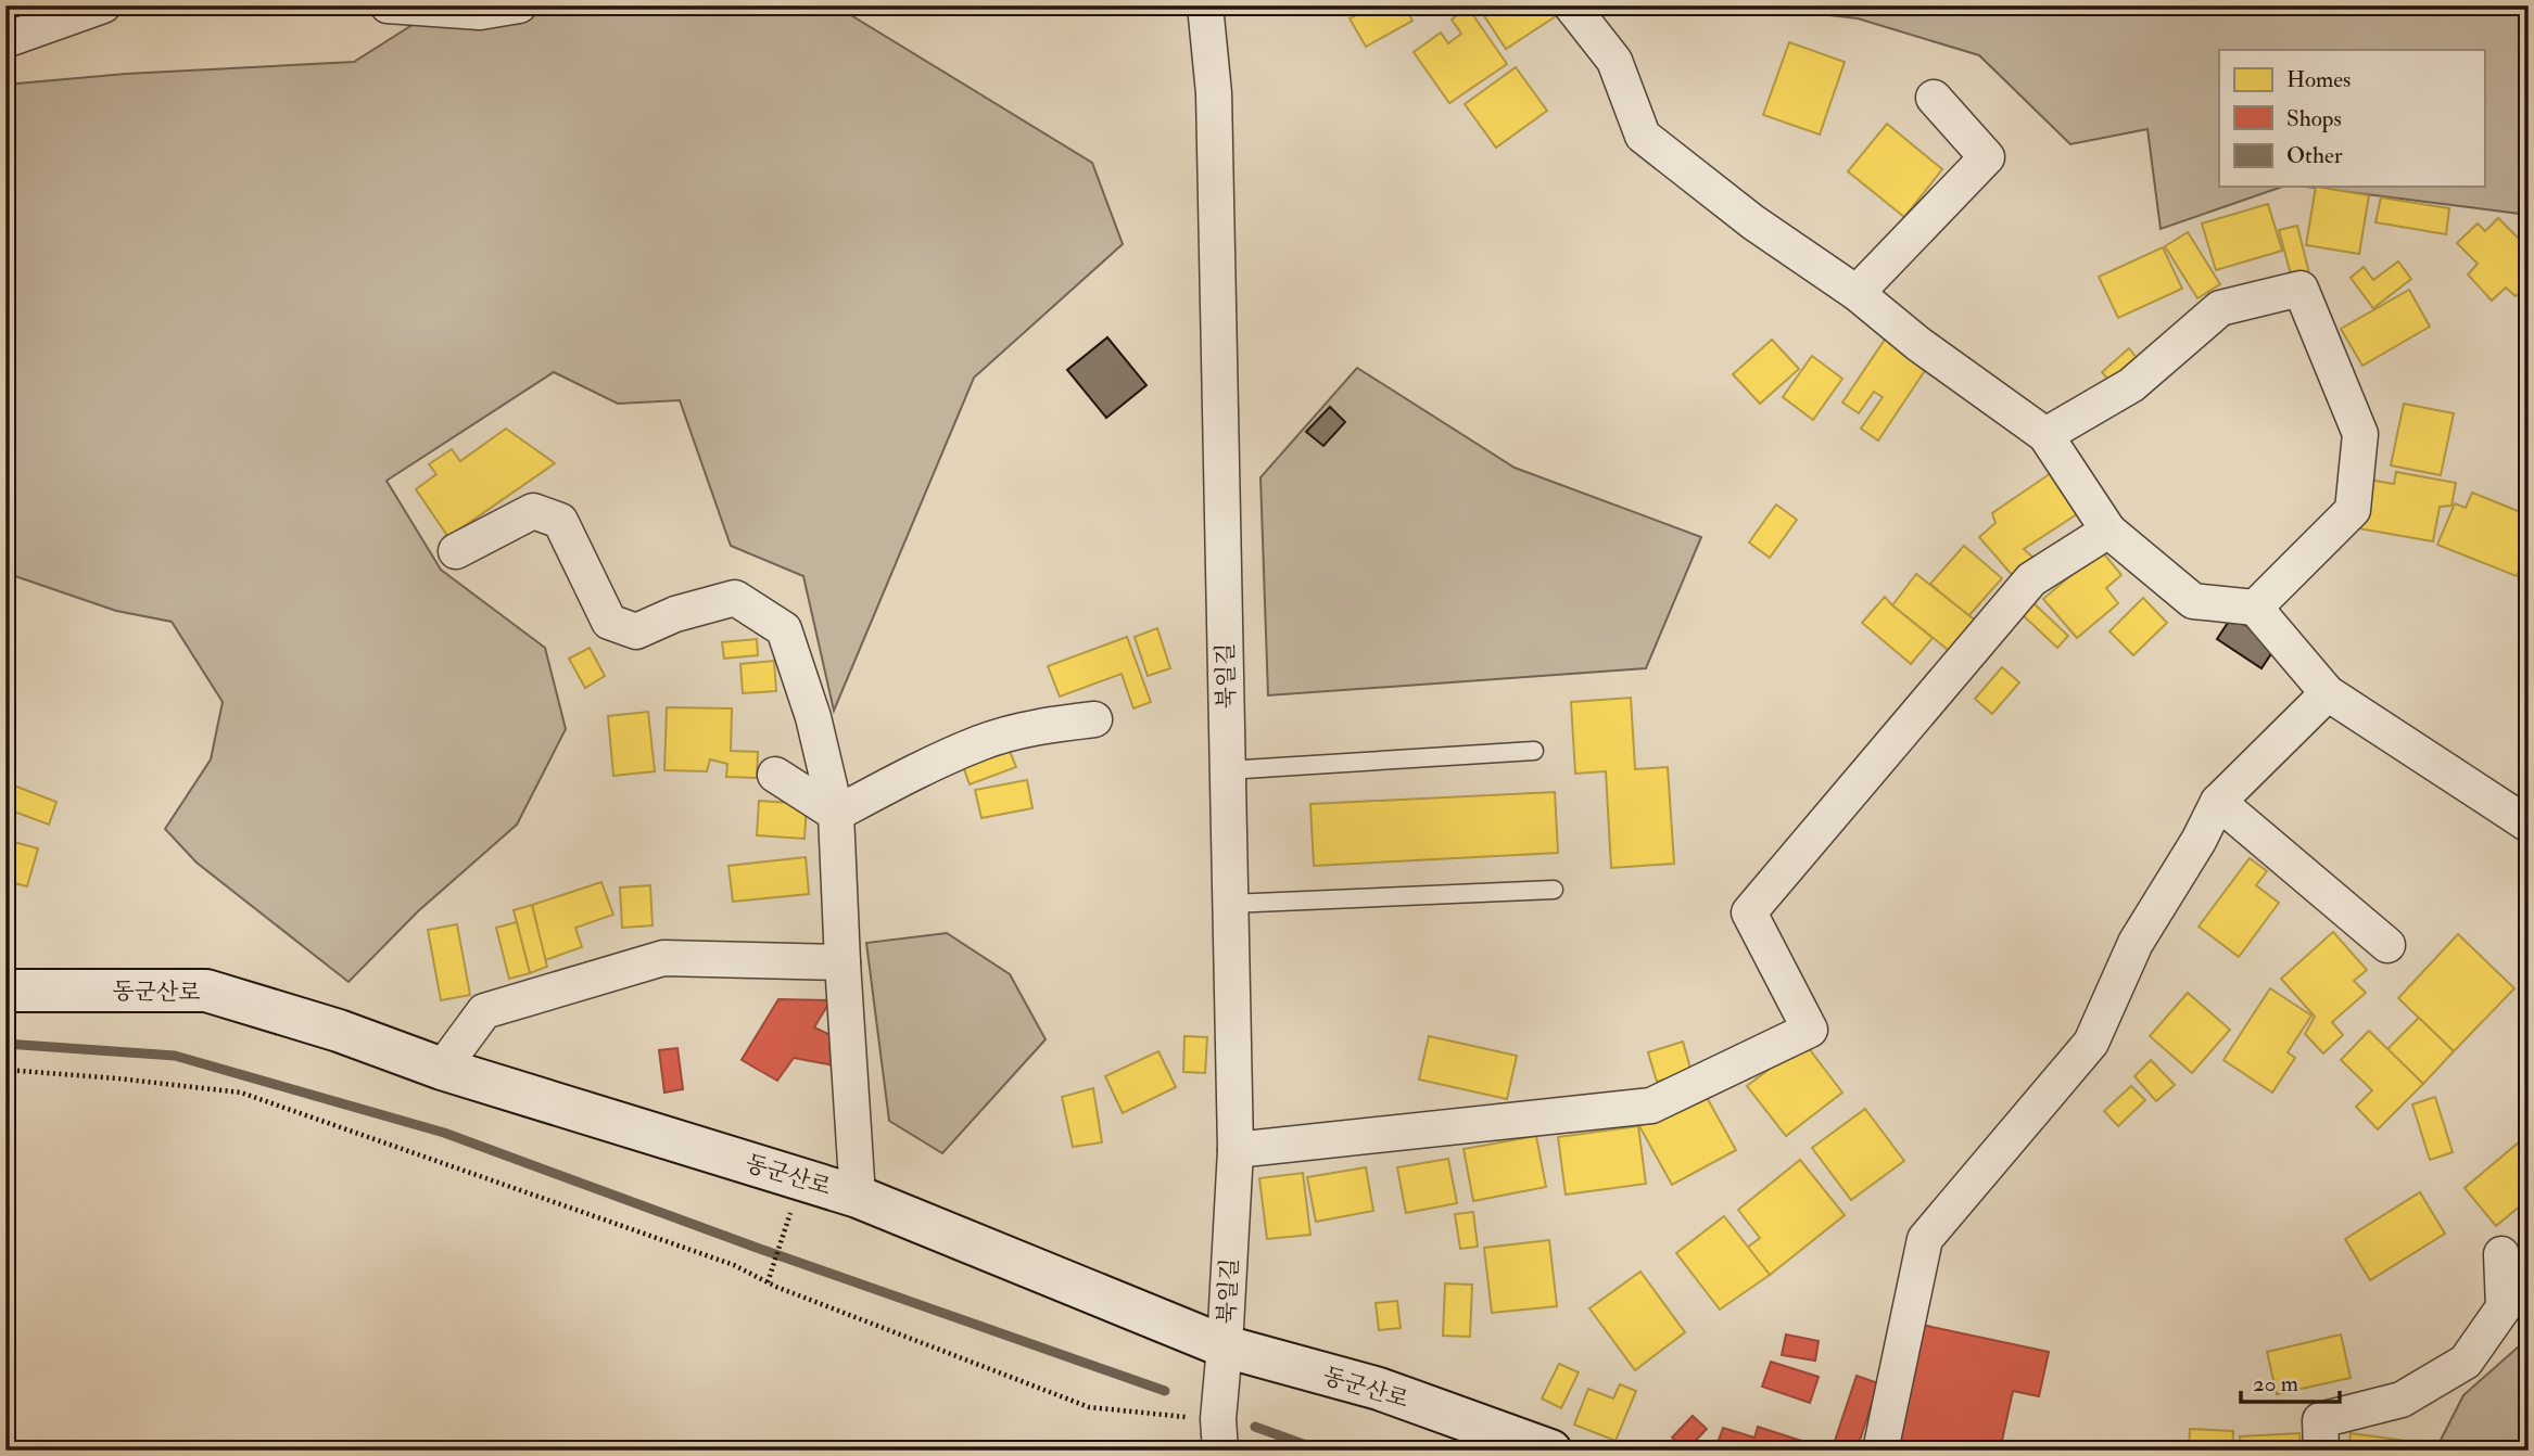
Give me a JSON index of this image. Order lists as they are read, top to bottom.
{
  "streets": {
    "street": ["북일길", "동군산로"]
  },
  "crossings": [
    ["북일길", "동군산로"]
  ],
  "legend": ["Homes", "Shops", "Other"],
  "scale_bar": "20 m"
}
